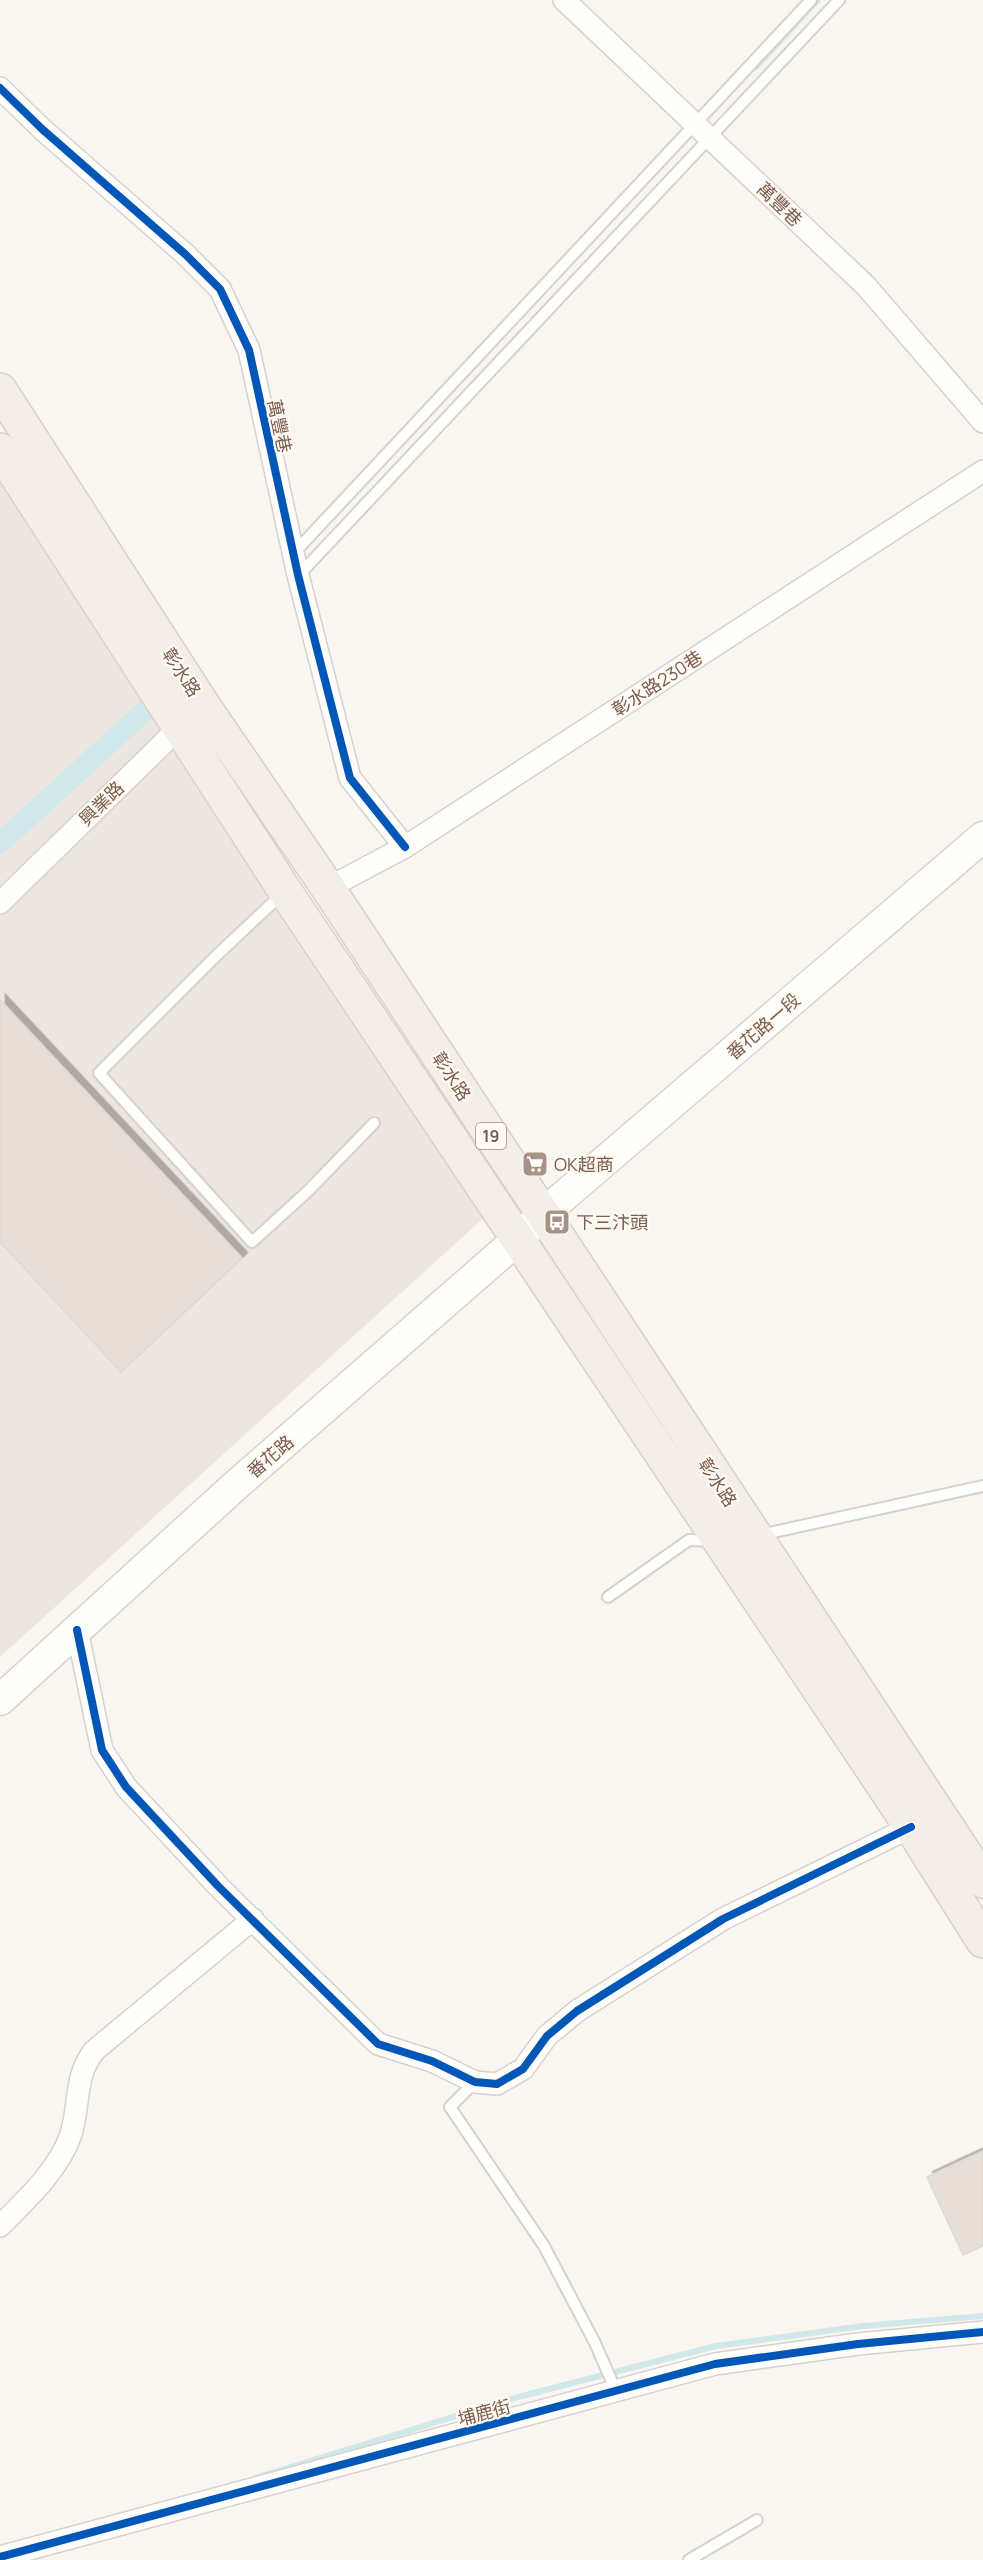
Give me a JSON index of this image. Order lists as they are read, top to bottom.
{
  "streets": {
    "main road": [
      "彰水路",
      "番花路一段",
      "19",
      "番花路"
    ],
    "street": [
      "萬豐巷",
      "彰水路230巷",
      "興業路",
      "埔鹿街"
    ]
  },
  "crossings": [
    ["萬豐巷", "彰水路230巷"],
    ["彰水路", "彰水路230巷"],
    ["彰水路", "興業路"],
    ["彰水路", "番花路一段"],
    ["彰水路", "番花路"],
    ["番花路一段", "番花路"]
  ],
  "places": {
    "supermarket": ["OK超商"],
    "bus stop": ["下三汴頭"]
  }
}
